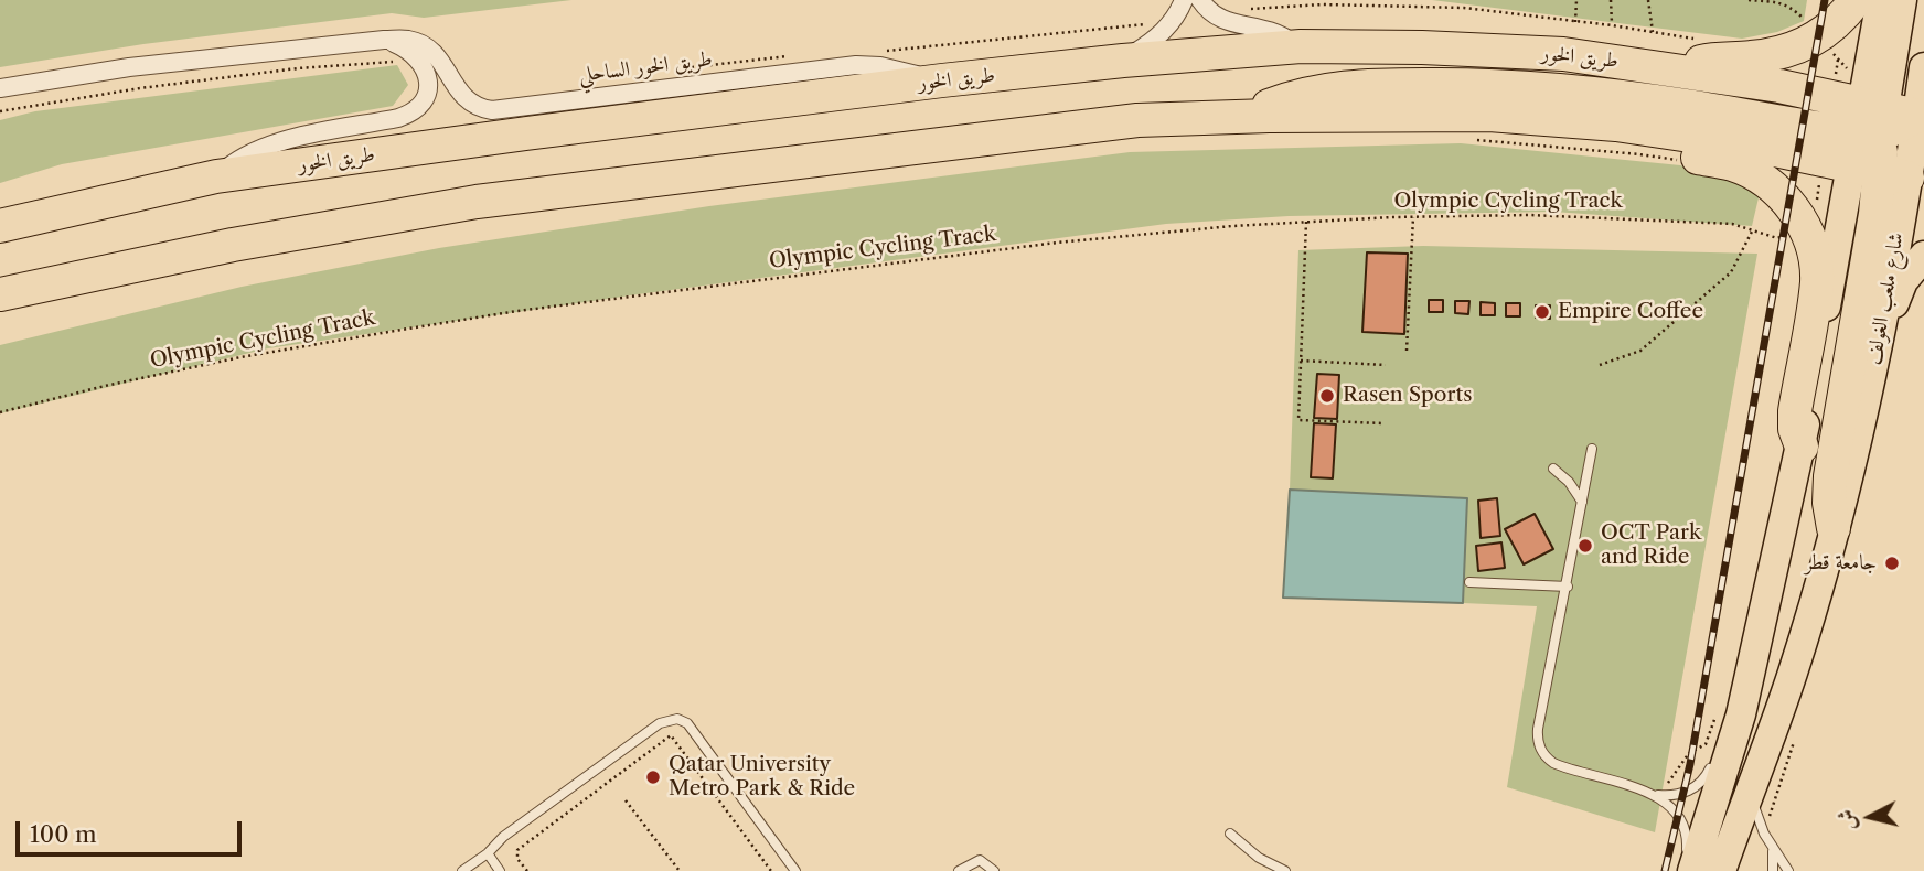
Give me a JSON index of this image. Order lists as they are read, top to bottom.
{
  "streets": {
    "highway": ["طريق الخور"],
    "main road": ["شارع ملعب الغولف"],
    "street": ["طريق الخور الساحلي"],
    "path": ["Olympic Cycling Track"]
  },
  "crossings": [
    ["طريق الخور", "طريق الخور الساحلي"],
    ["طريق الخور", "شارع ملعب الغولف"]
  ],
  "places": [
    "Empire Coffee",
    "Rasen Sports",
    "OCT Park and Ride",
    "جامعة قطر",
    "Qatar University Metro Park & Ride"
  ],
  "scale_bar": "100 m",
  "north": "left"
}
